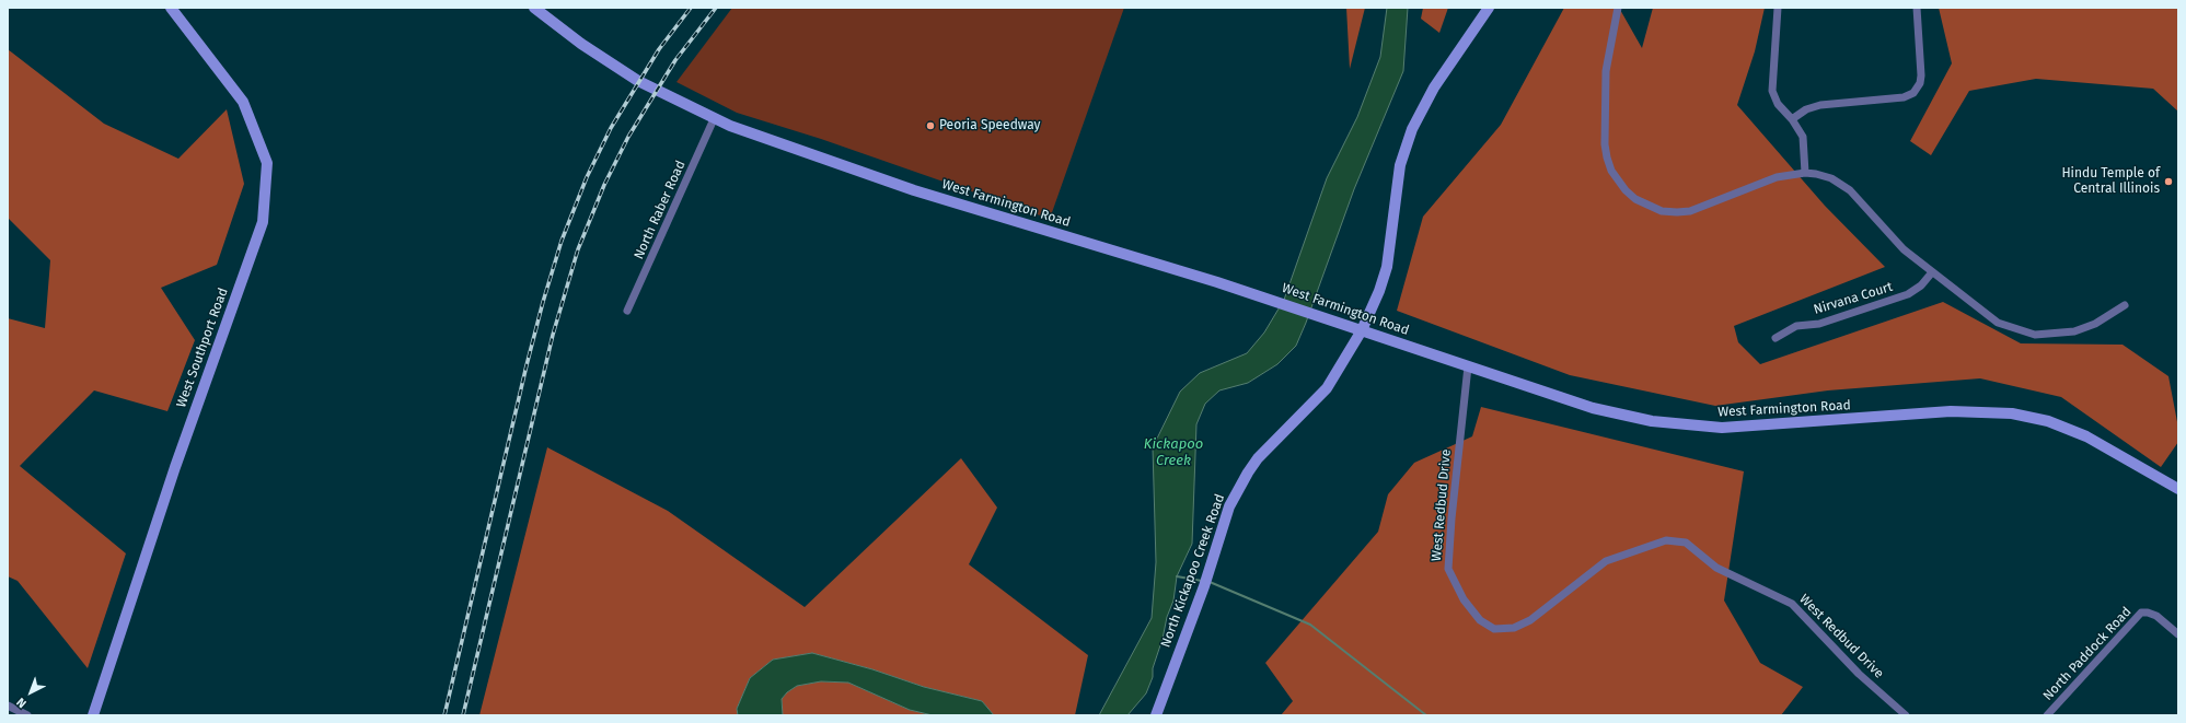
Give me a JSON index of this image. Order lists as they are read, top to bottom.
{
  "streets": {
    "main road": ["West Farmington Road", "West Southport Road", "North Kickapoo Creek Road"],
    "street": [
      "North Raber Road",
      "Nirvana Court",
      "West Redbud Drive",
      "North Paddock Road"
    ]
  },
  "crossings": [
    ["West Farmington Road", "North Raber Road"],
    ["West Farmington Road", "West Redbud Drive"],
    ["West Farmington Road", "North Kickapoo Creek Road"]
  ],
  "water": ["Kickapoo Creek"],
  "places": ["Peoria Speedway", "Hindu Temple of Central Illinois"],
  "north": "bottom left"
}
